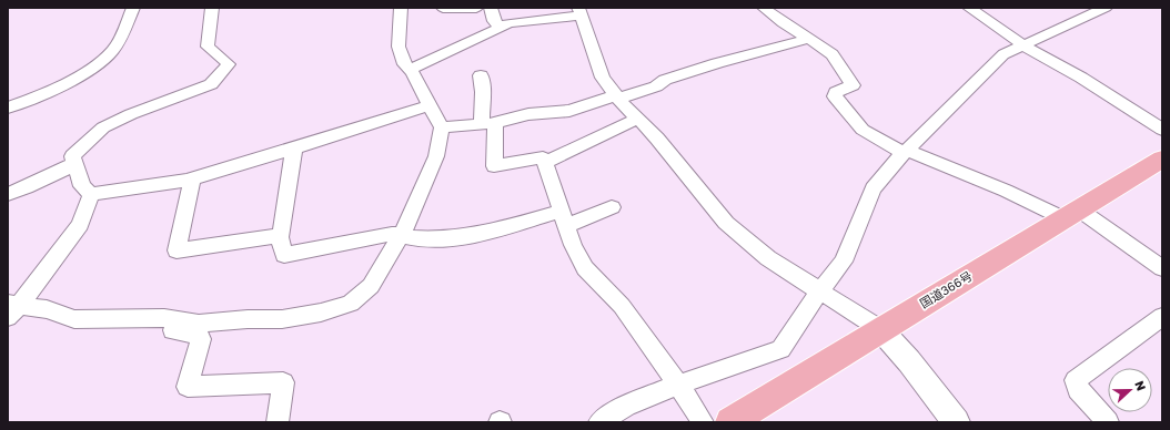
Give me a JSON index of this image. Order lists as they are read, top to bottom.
{
  "streets": {
    "highway": ["国道366号"]
  },
  "north": "right"
}
